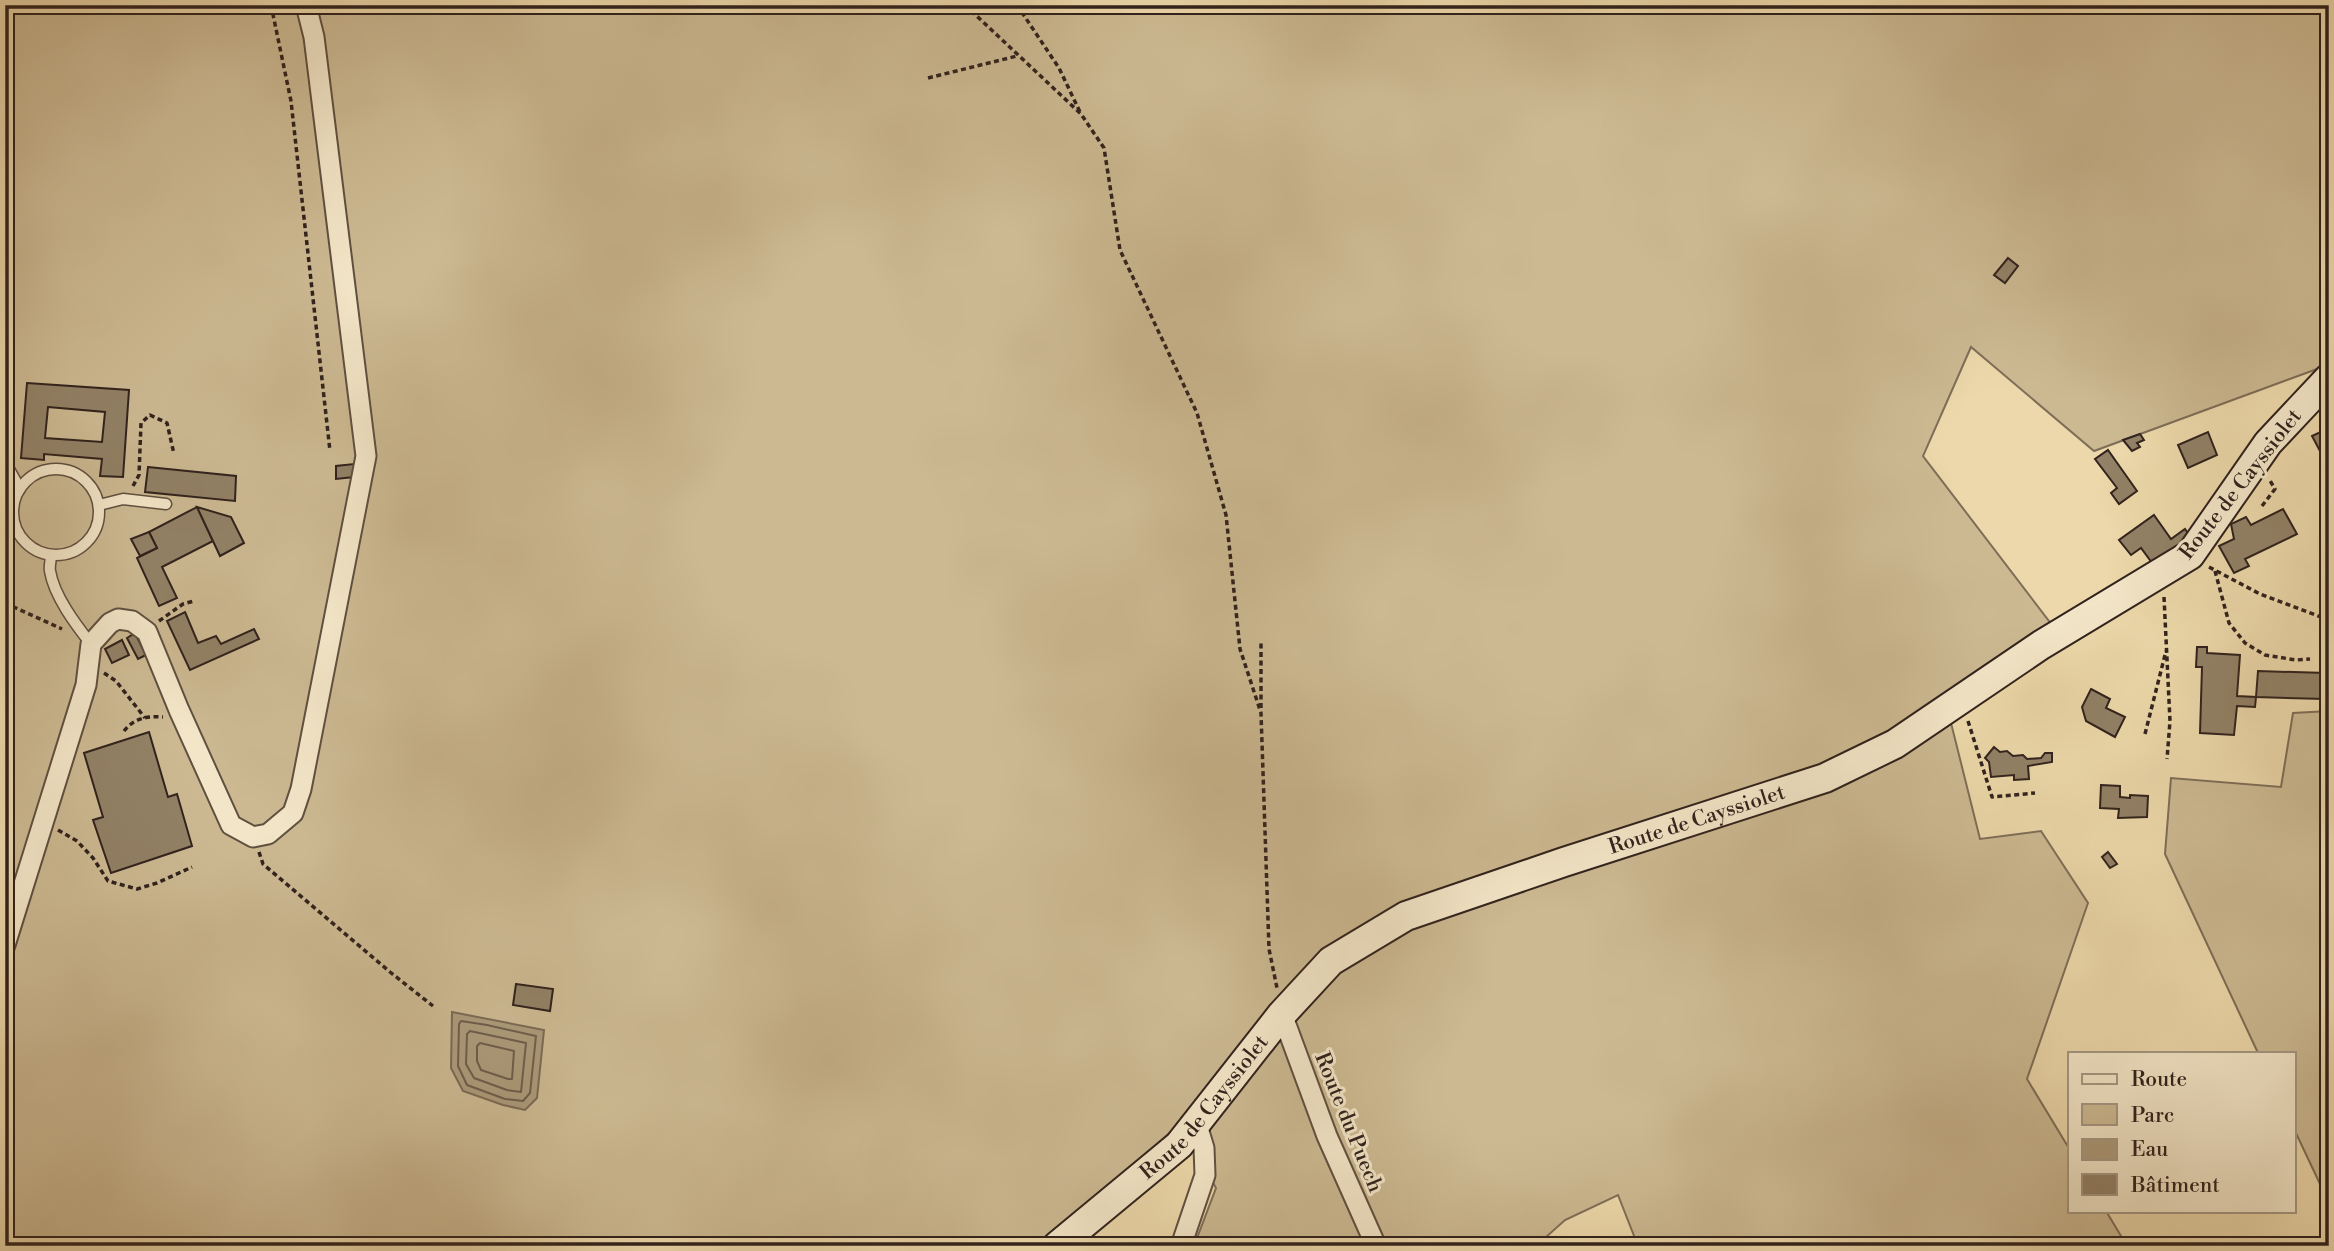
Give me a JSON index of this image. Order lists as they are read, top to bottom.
{
  "streets": {
    "street": ["Route de Cayssiolet", "Route du Puech"]
  },
  "crossings": [
    ["Route de Cayssiolet", "Route du Puech"]
  ],
  "legend": [
    "Route",
    "Parc",
    "Eau",
    "Bâtiment"
  ]
}
